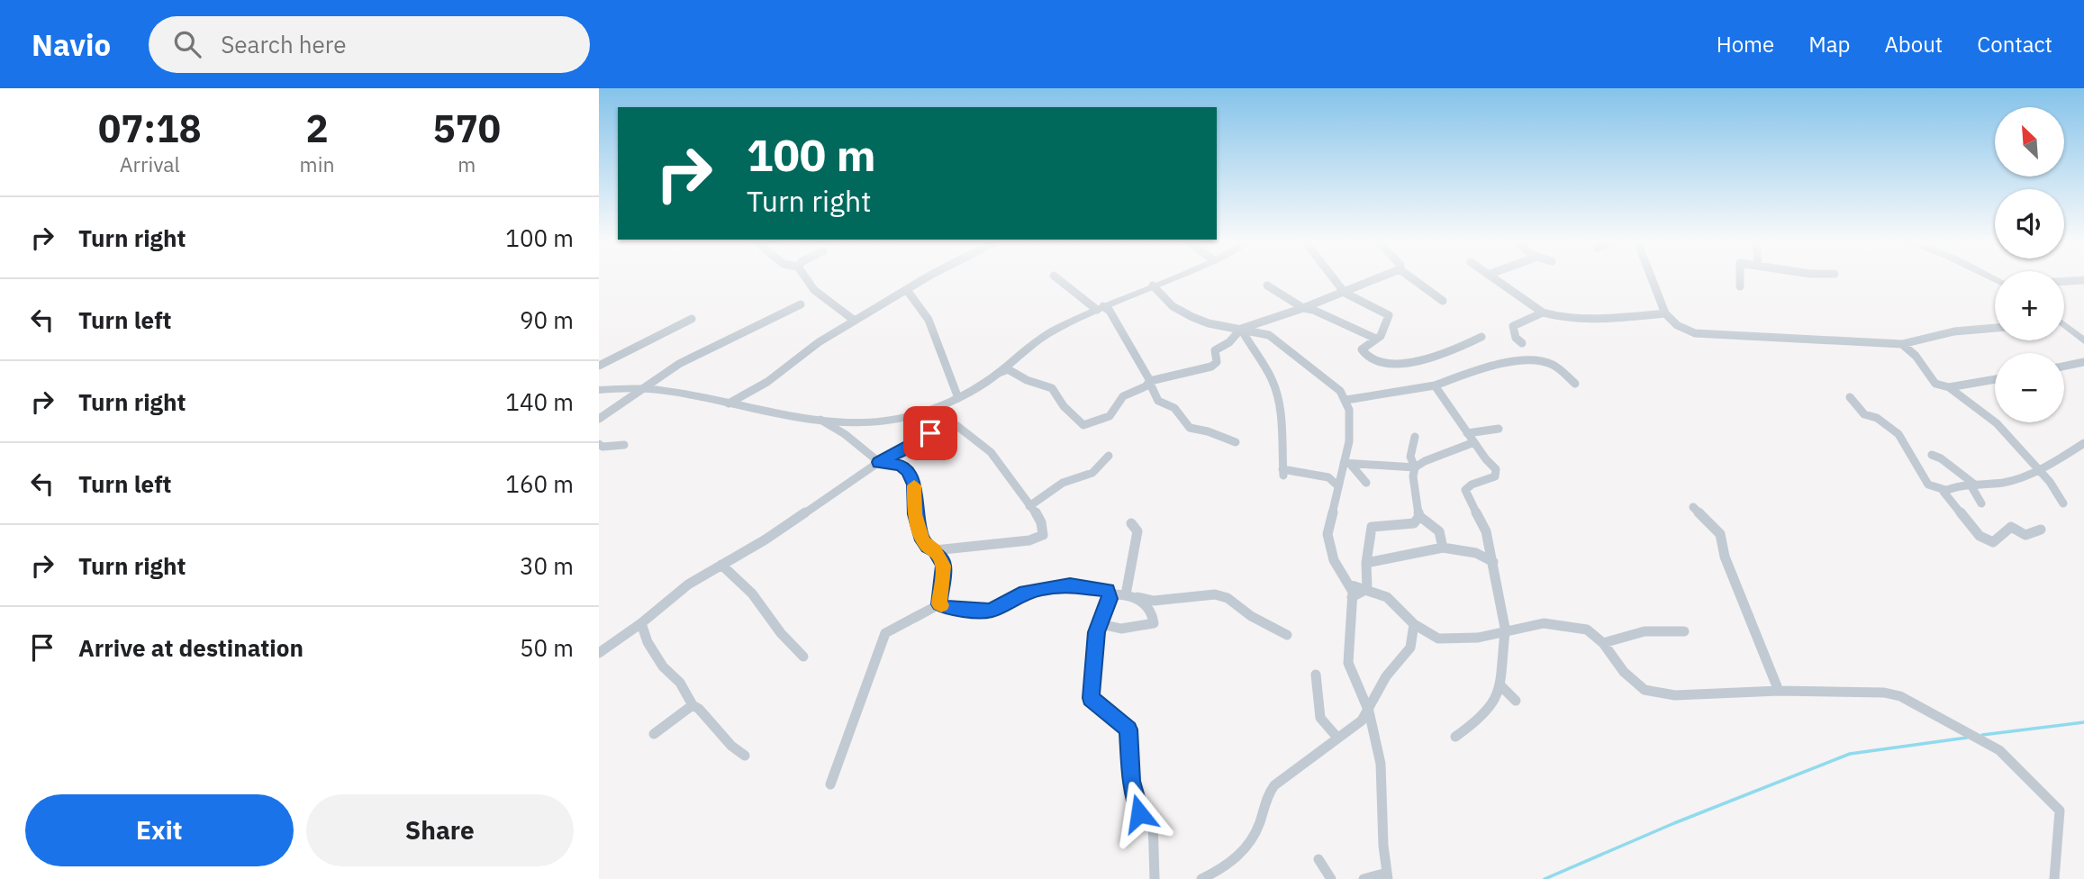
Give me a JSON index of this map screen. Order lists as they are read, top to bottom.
{
  "north": "top left",
  "page": {
    "header": "Navio",
    "search": "Search here",
    "nav": [
      "Home",
      "Map",
      "About",
      "Contact"
    ],
    "eta": [
      "07:18",
      "Arrival",
      "2",
      "min",
      "570",
      "m"
    ],
    "map_buttons": ["+", "−"],
    "turn": ["100 m", "Turn right"],
    "list": [
      {
        "name": "Turn right",
        "value": "100 m"
      },
      {
        "name": "Turn left",
        "value": "90 m"
      },
      {
        "name": "Turn right",
        "value": "140 m"
      },
      {
        "name": "Turn left",
        "value": "160 m"
      },
      {
        "name": "Turn right",
        "value": "30 m"
      },
      {
        "name": "Arrive at destination",
        "value": "50 m"
      }
    ],
    "buttons": ["Exit", "Share"]
  }
}
